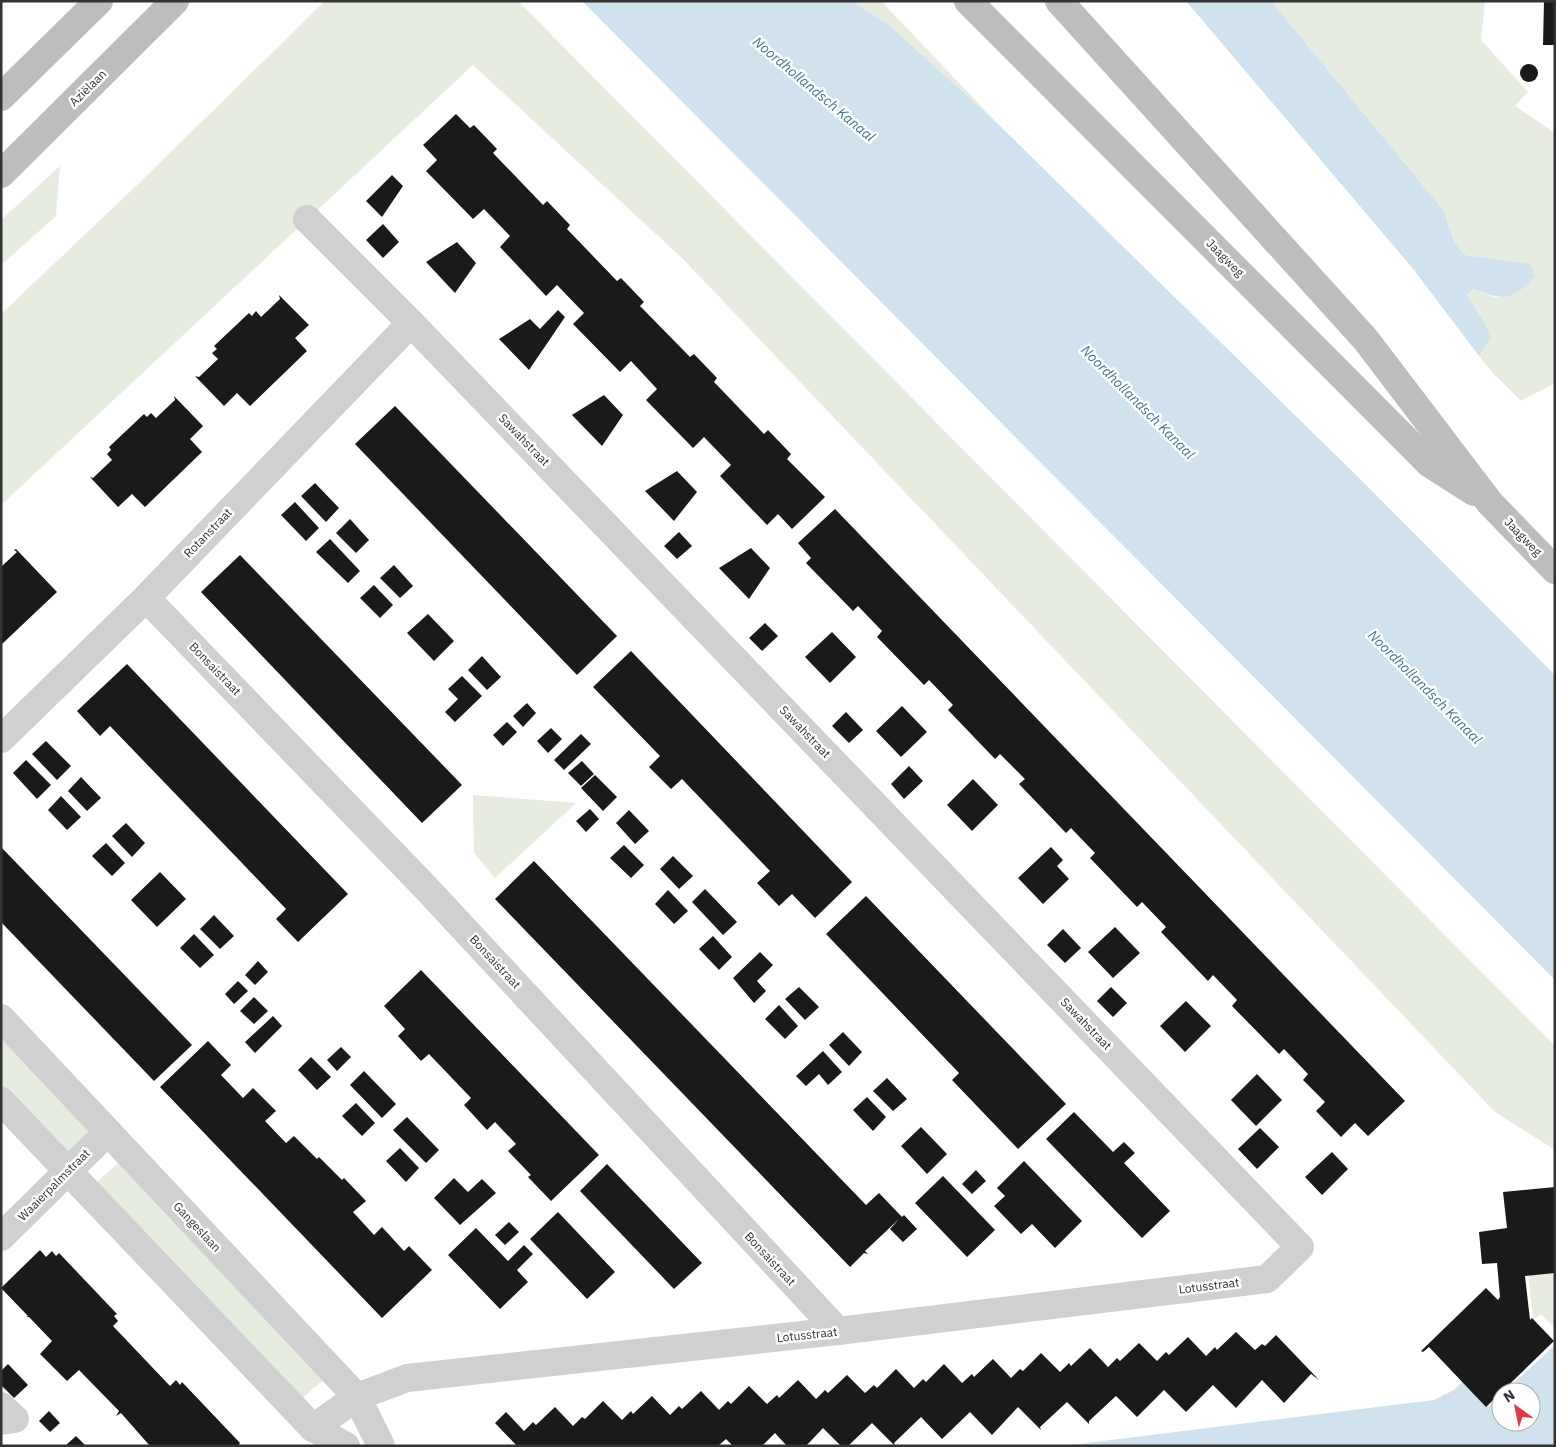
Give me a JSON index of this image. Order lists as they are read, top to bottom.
{
  "streets": {
    "main road": ["Aziëlaan", "Jaagweg"],
    "street": [
      "Sawahstraat",
      "Rotanstraat",
      "Bonsaistraat",
      "Waaierpalmstraat",
      "Gangeslaan",
      "Lotusstraat"
    ]
  },
  "crossings": [
    ["Sawahstraat", "Rotanstraat"],
    ["Sawahstraat", "Lotusstraat"],
    ["Rotanstraat", "Bonsaistraat"],
    ["Bonsaistraat", "Lotusstraat"],
    ["Waaierpalmstraat", "Gangeslaan"],
    ["Gangeslaan", "Lotusstraat"]
  ],
  "water": ["Noordhollandsch Kanaal"],
  "north": "top left"
}
